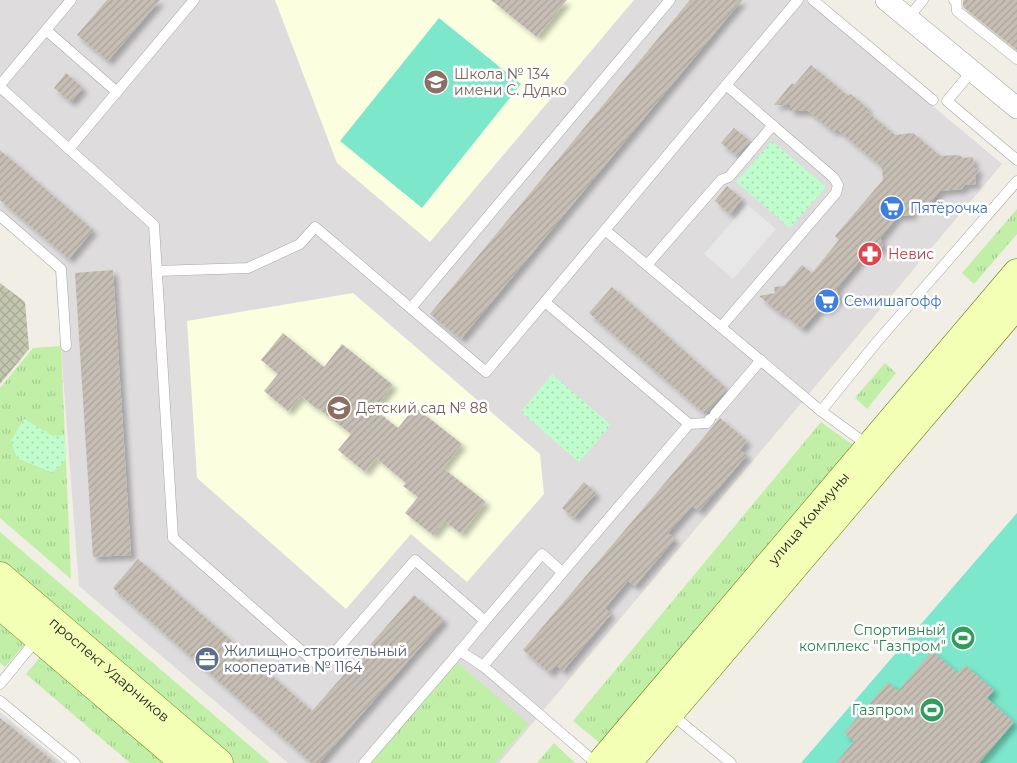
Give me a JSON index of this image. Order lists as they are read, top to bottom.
{
  "streets": {
    "main road": ["улица Коммуны", "проспект Ударников"]
  },
  "places": {
    "school or university": ["Школа № 134 имени С. Дудко", "Детский сад № 88"],
    "supermarket": ["Пятёрочка", "Семишагофф"],
    "pharmacy": ["Невис"],
    "sports": ["Cпортивный комплекс \"Газпром\"", "Газпром"],
    "office": ["Жилищно-строительный кооператив № 1164"]
  }
}
